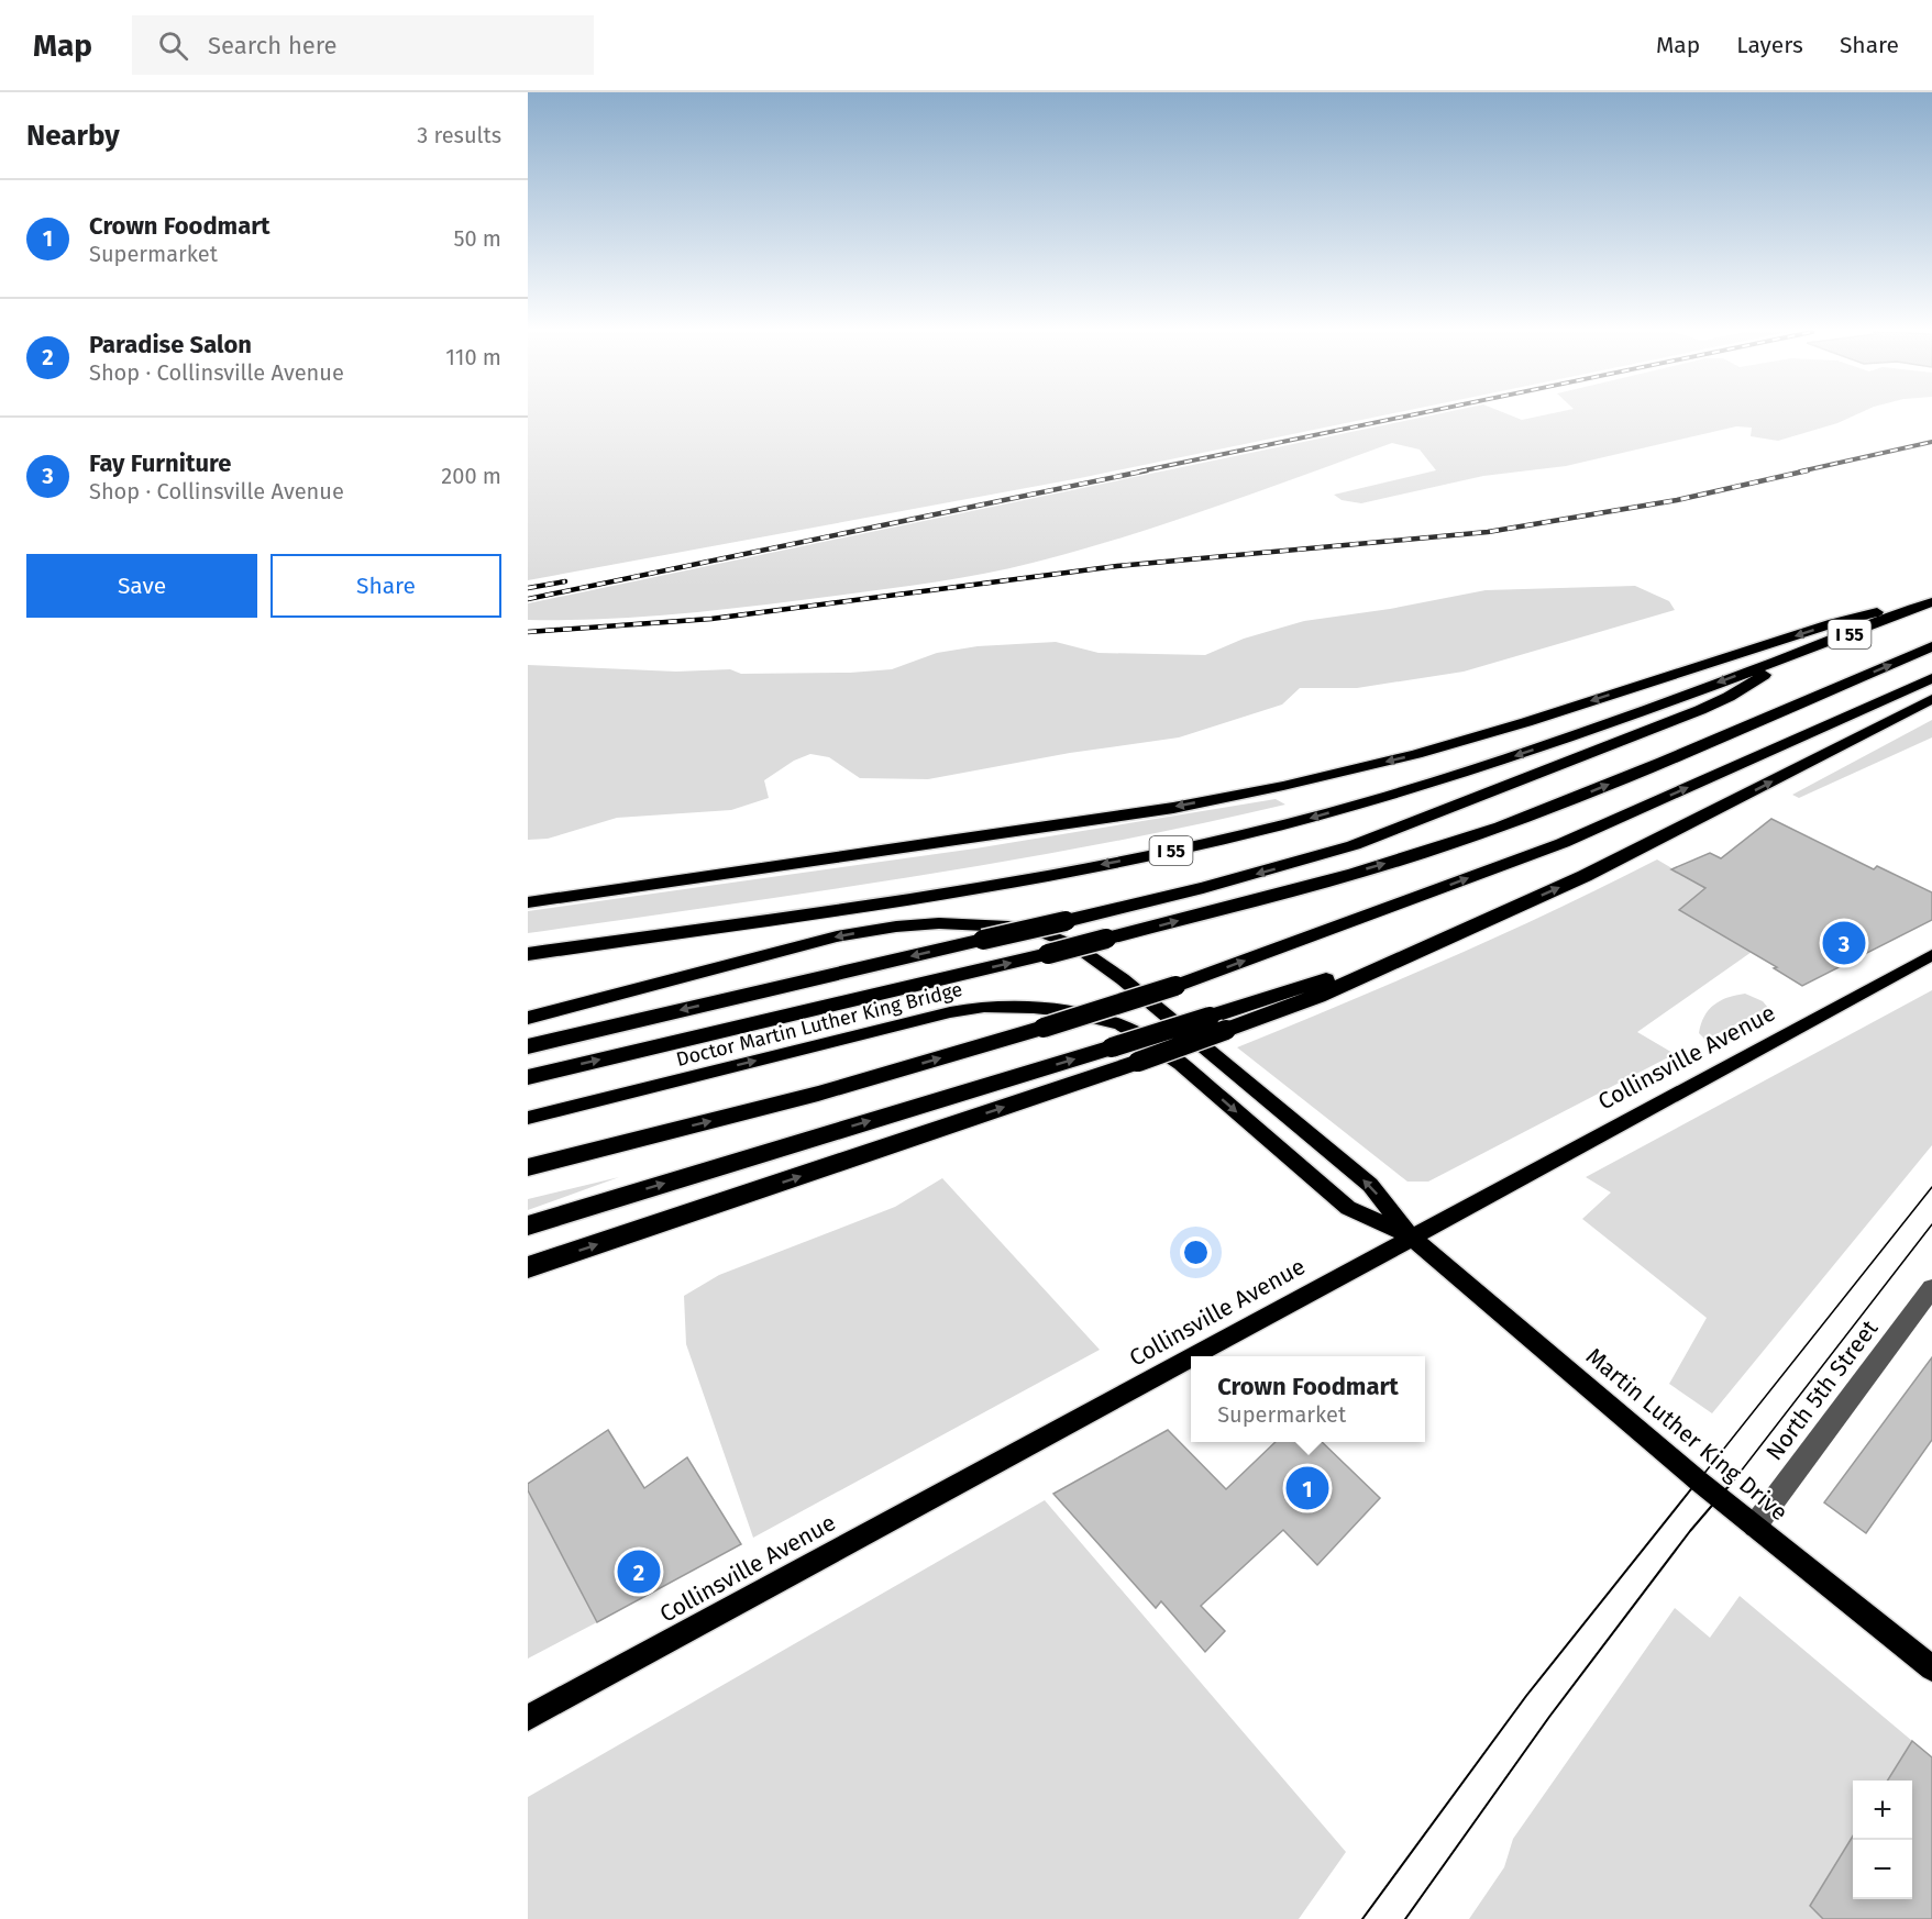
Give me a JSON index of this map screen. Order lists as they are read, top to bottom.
{
  "streets": {
    "highway": ["I 55"],
    "main road": ["Doctor Martin Luther King Bridge", "Collinsville Avenue", "Martin Luther King Drive"],
    "street": ["North 5th Street"]
  },
  "crossings": [
    ["Doctor Martin Luther King Bridge", "Collinsville Avenue"],
    ["Doctor Martin Luther King Bridge", "Martin Luther King Drive"],
    ["Collinsville Avenue", "Martin Luther King Drive"],
    ["North 5th Street", "Martin Luther King Drive"]
  ],
  "one_way": ["Doctor Martin Luther King Bridge"],
  "page": {
    "header": "Map",
    "search": "Search here",
    "nav": ["Map", "Layers", "Share"],
    "heading": ["Nearby", "3 results"],
    "list": [
      {
        "mark": "1",
        "name": "Crown Foodmart",
        "note": "Supermarket",
        "value": "50 m"
      },
      {
        "mark": "2",
        "name": "Paradise Salon",
        "note": "Shop · Collinsville Avenue",
        "value": "110 m"
      },
      {
        "mark": "3",
        "name": "Fay Furniture",
        "note": "Shop · Collinsville Avenue",
        "value": "200 m"
      }
    ],
    "buttons": ["Save", "Share"],
    "pins": ["3", "1", "2"],
    "popup": ["Crown Foodmart", "Supermarket"],
    "map_buttons": ["+", "−"]
  }
}
